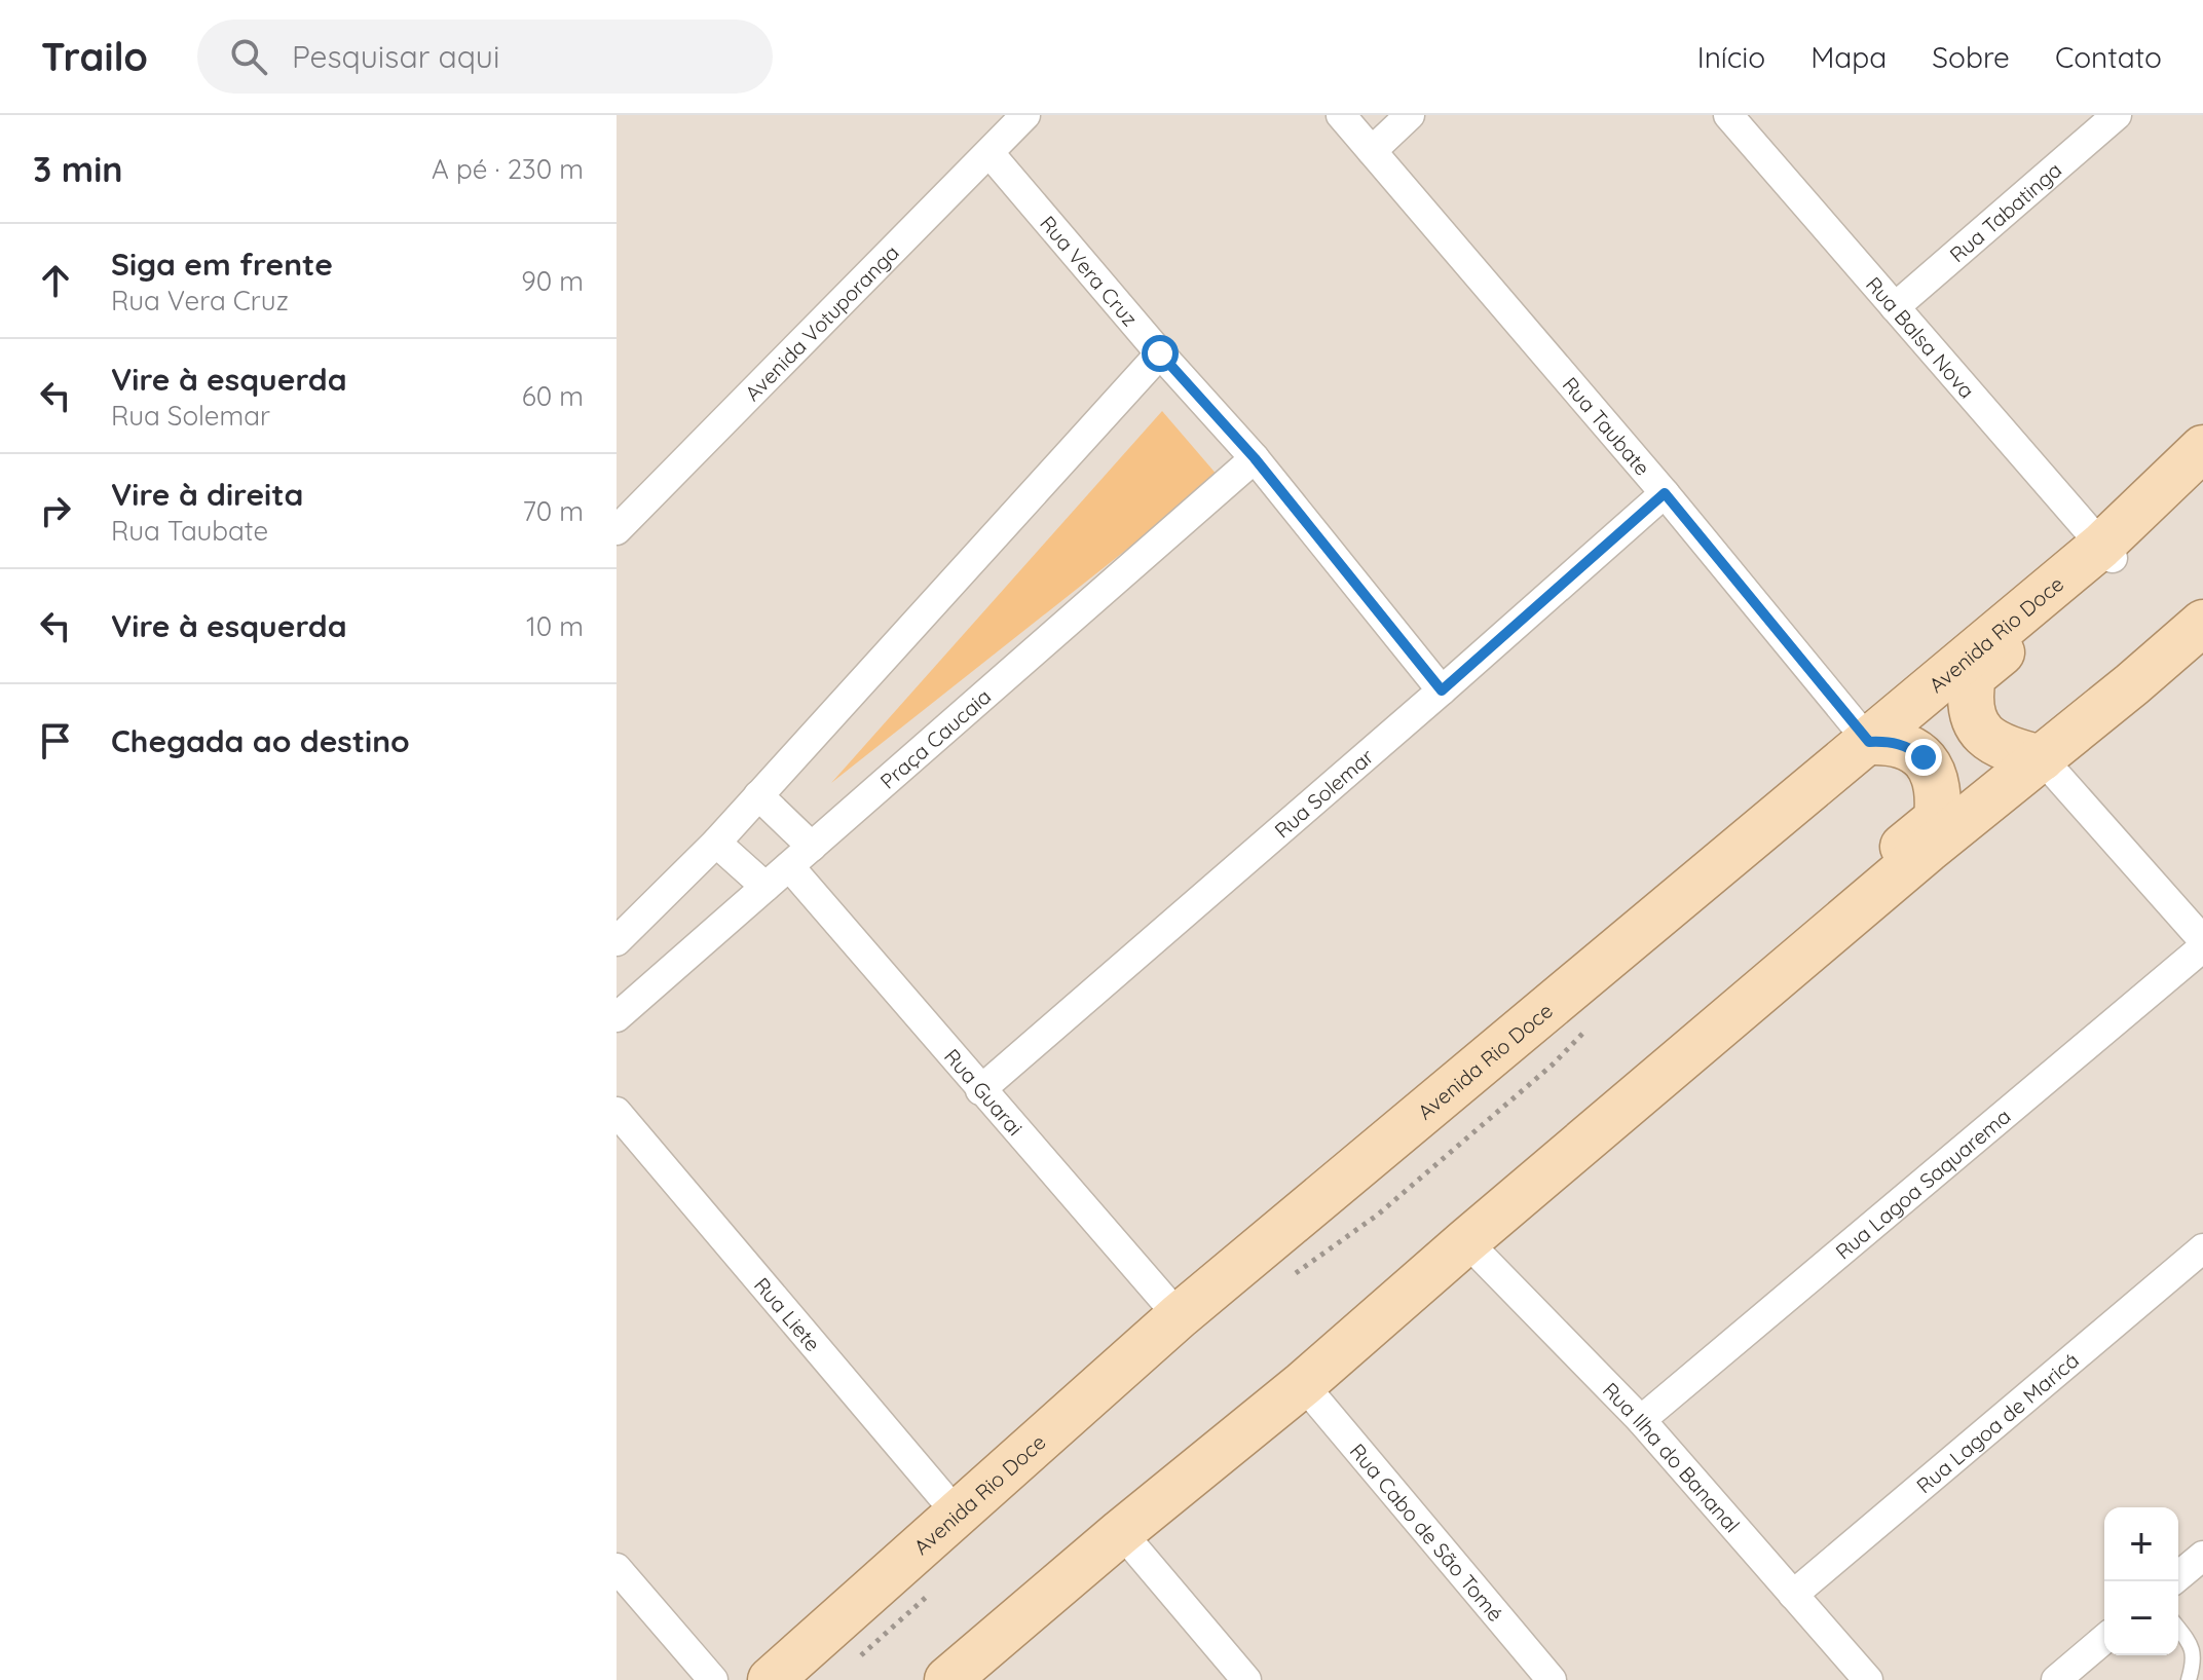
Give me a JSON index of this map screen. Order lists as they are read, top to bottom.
{
  "streets": {
    "main road": ["Avenida Rio Doce"],
    "street": [
      "Rua Tabatinga",
      "Rua Vera Cruz",
      "Avenida Votuporanga",
      "Rua Balsa Nova",
      "Rua Taubate",
      "Praça Caucaia",
      "Rua Solemar",
      "Rua Guarai",
      "Rua Lagoa Saquarema",
      "Rua Liete",
      "Rua Lagoa de Maricá",
      "Rua Ilha do Bananal",
      "Rua Cabo de São Tomé"
    ]
  },
  "crossings": [
    ["Rua Tabatinga", "Rua Balsa Nova"],
    ["Rua Vera Cruz", "Avenida Votuporanga"],
    ["Rua Vera Cruz", "Praça Caucaia"],
    ["Rua Vera Cruz", "Rua Solemar"],
    ["Rua Balsa Nova", "Avenida Rio Doce"],
    ["Rua Taubate", "Avenida Rio Doce"],
    ["Rua Taubate", "Rua Solemar"],
    ["Avenida Rio Doce", "Rua Guarai"],
    ["Avenida Rio Doce", "Rua Liete"],
    ["Praça Caucaia", "Rua Guarai"],
    ["Rua Solemar", "Rua Guarai"],
    ["Rua Lagoa Saquarema", "Rua Ilha do Bananal"],
    ["Rua Lagoa de Maricá", "Rua Ilha do Bananal"]
  ],
  "page": {
    "header": "Trailo",
    "search": "Pesquisar aqui",
    "nav": [
      "Início",
      "Mapa",
      "Sobre",
      "Contato"
    ],
    "heading": ["3 min", "A pé · 230 m"],
    "list": [
      ["Siga em frente", "Rua Vera Cruz", "90 m"],
      ["Vire à esquerda", "Rua Solemar", "60 m"],
      ["Vire à direita", "Rua Taubate", "70 m"],
      ["Vire à esquerda", "10 m"],
      "Chegada ao destino"
    ],
    "map_buttons": ["+", "−"]
  }
}
